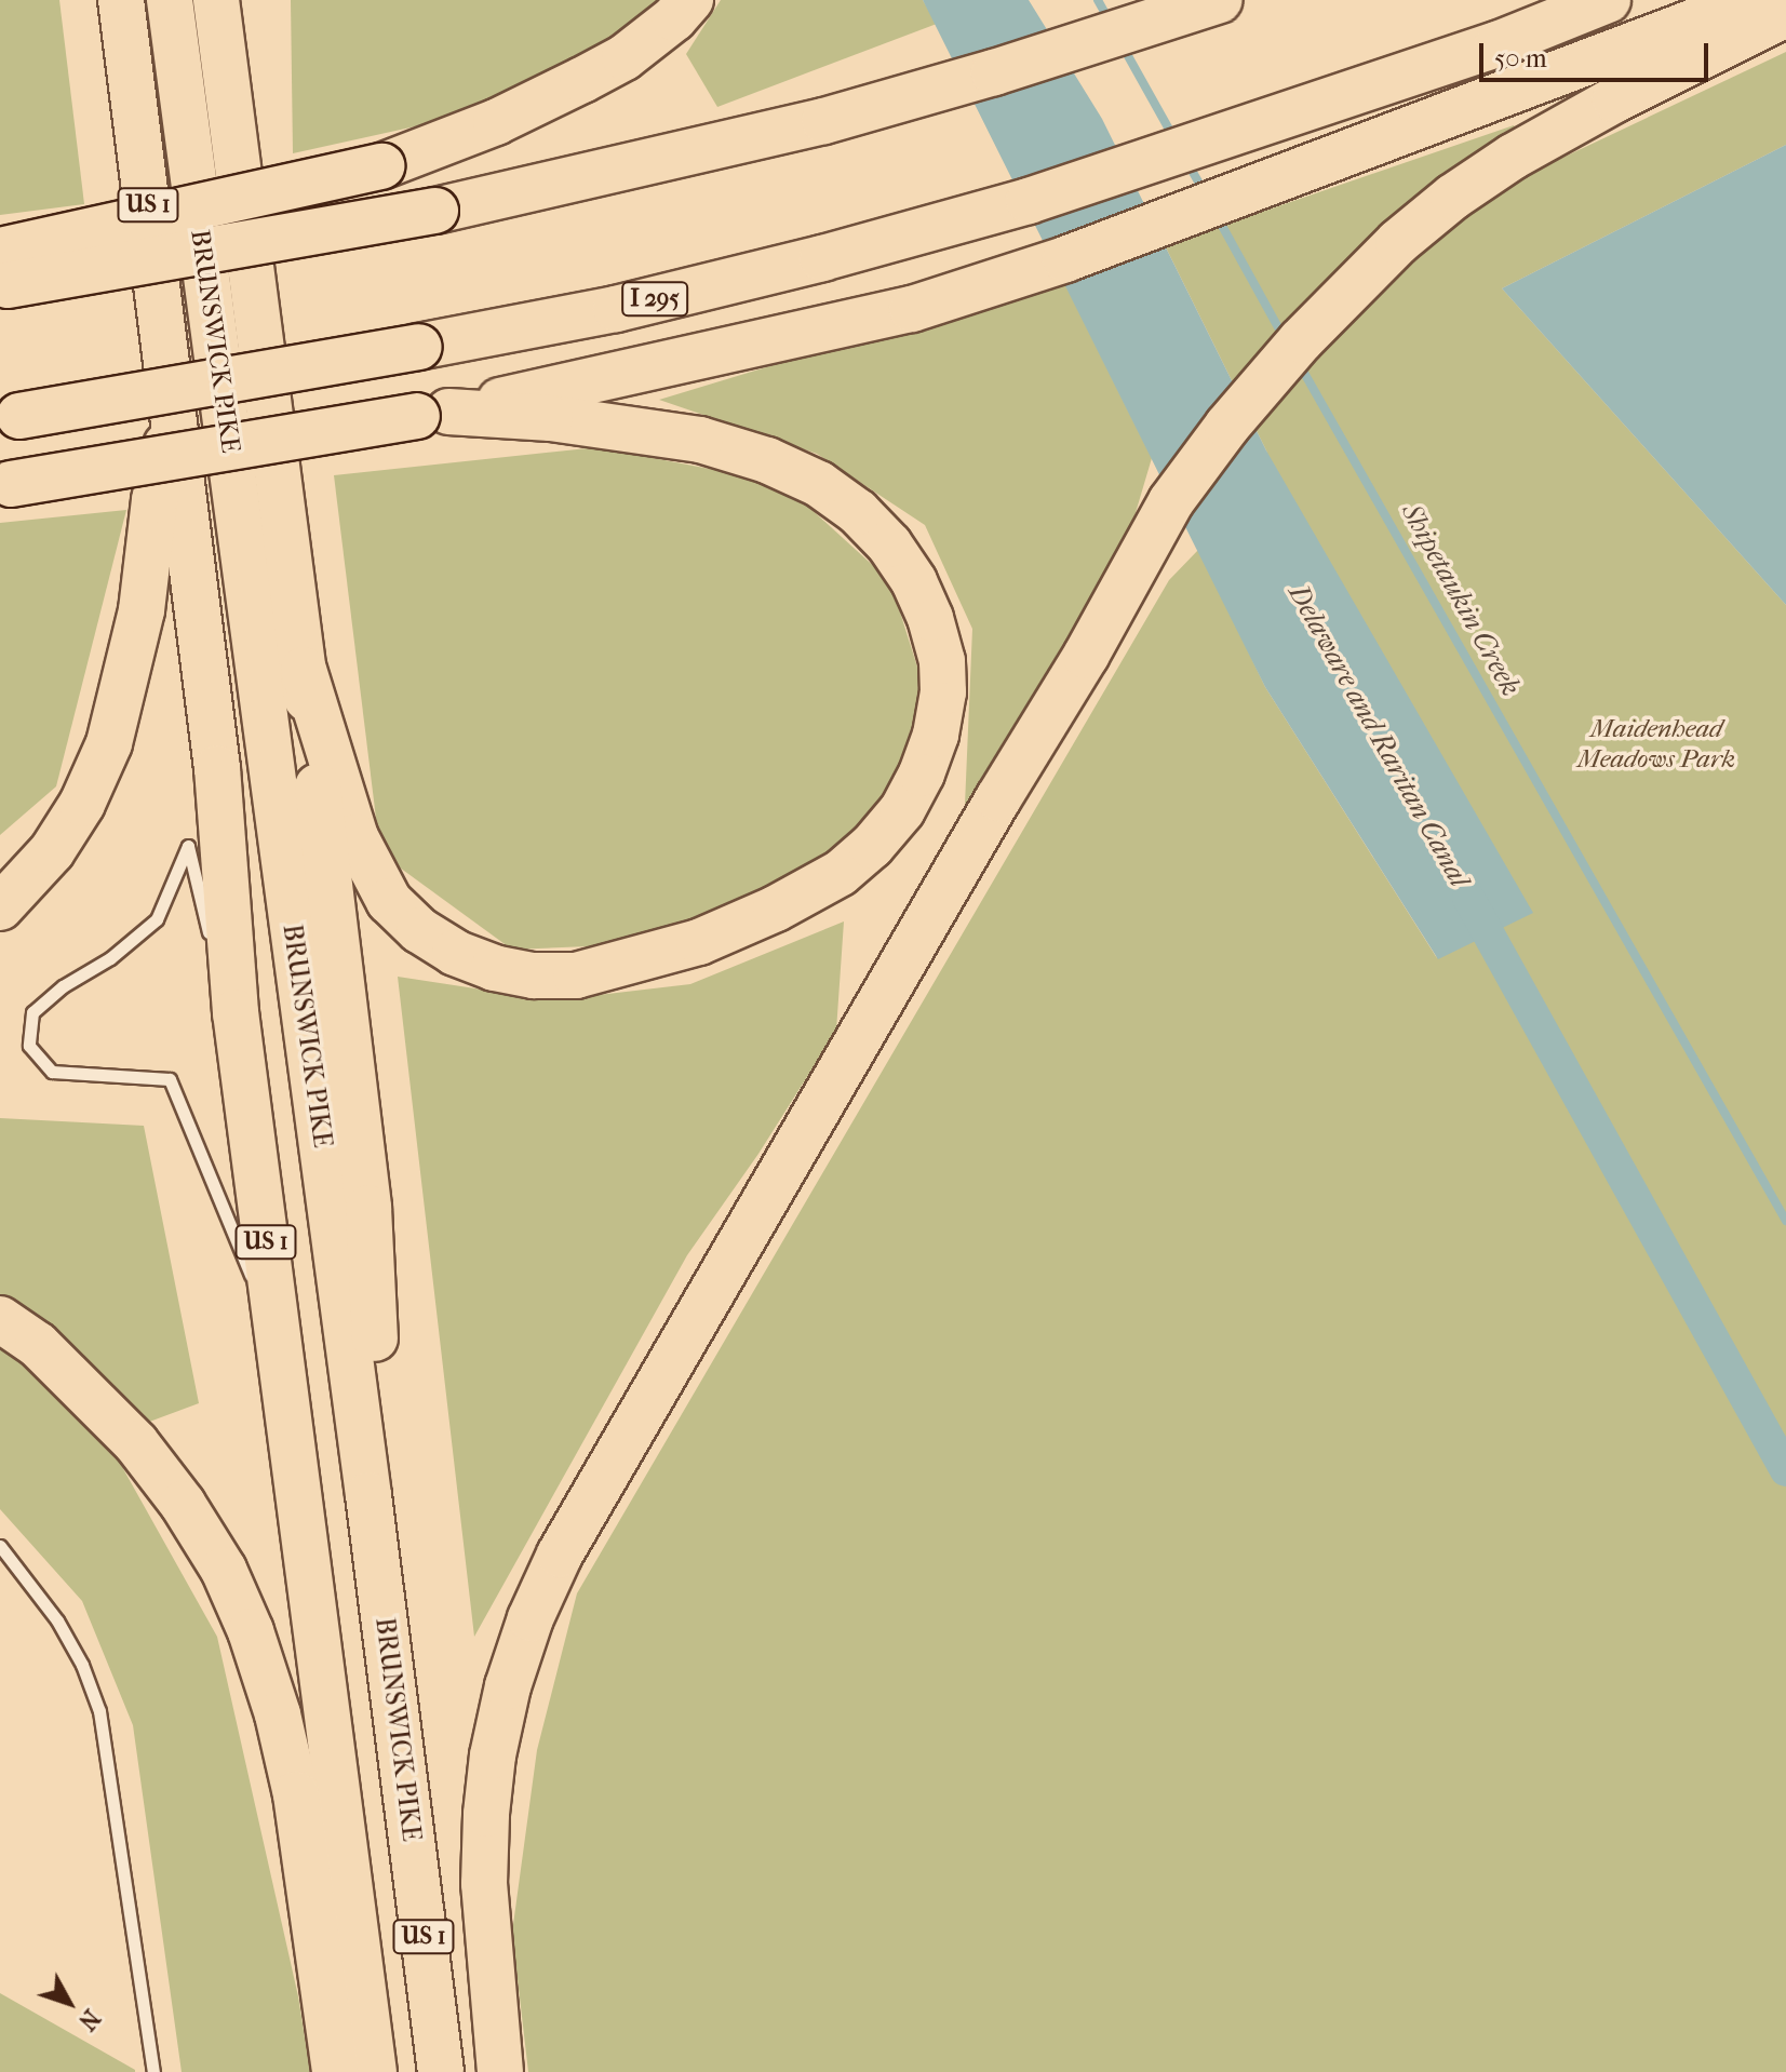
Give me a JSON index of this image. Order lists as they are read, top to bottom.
{
  "streets": {
    "highway": ["US 1", "I 295", "BRUNSWICK PIKE"]
  },
  "water": ["Shipetaukin Creek", "Delaware and Raritan Canal"],
  "parks": ["Maidenhead Meadows Park"],
  "scale_bar": "50 m",
  "north": "bottom right"
}
